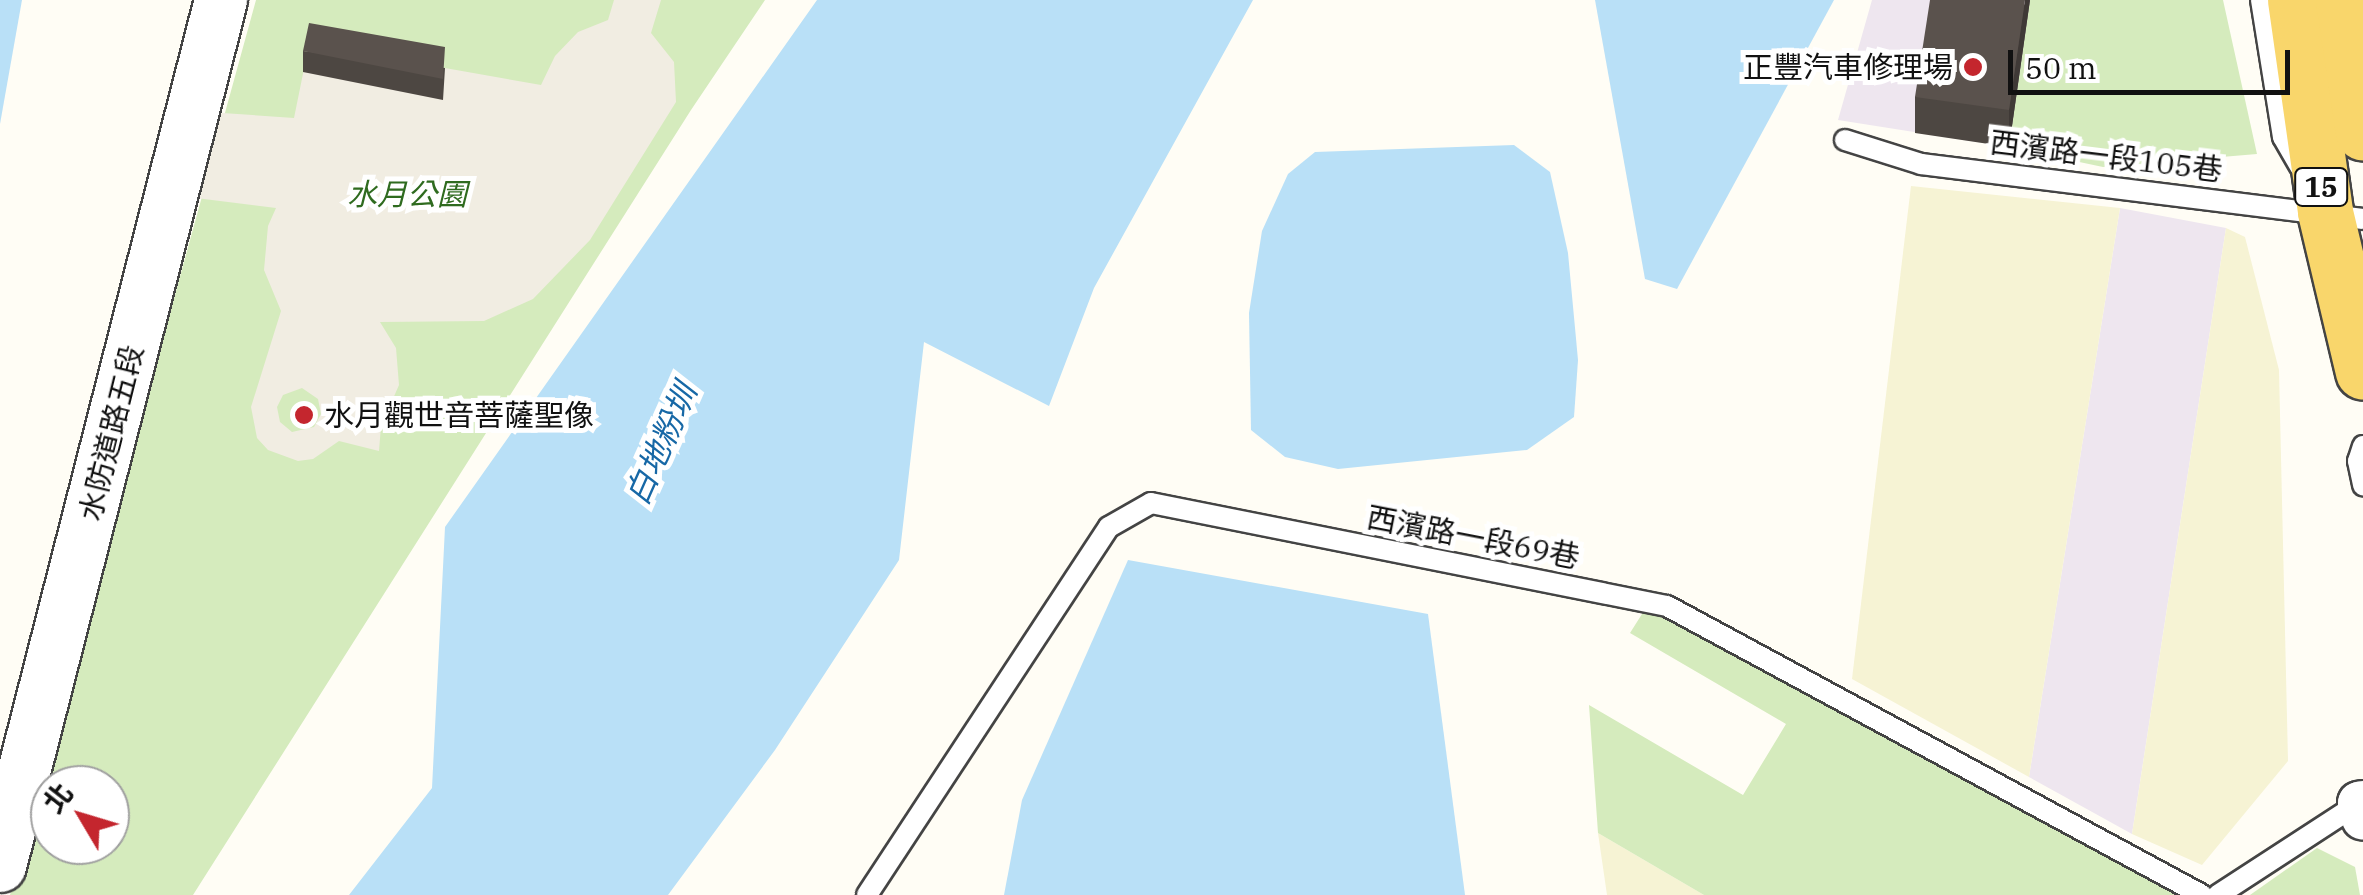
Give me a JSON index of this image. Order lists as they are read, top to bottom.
{
  "streets": {
    "main road": ["15"],
    "street": ["水防道路五段"],
    "lane": ["西濱路一段105巷", "西濱路一段69巷"]
  },
  "crossings": [
    ["西濱路一段105巷", "15"]
  ],
  "water": ["白地粉圳"],
  "parks": ["水月公園"],
  "places": ["正豐汽車修理場", "水月觀世音菩薩聖像"],
  "scale_bar": "50 m",
  "north": "top left"
}
